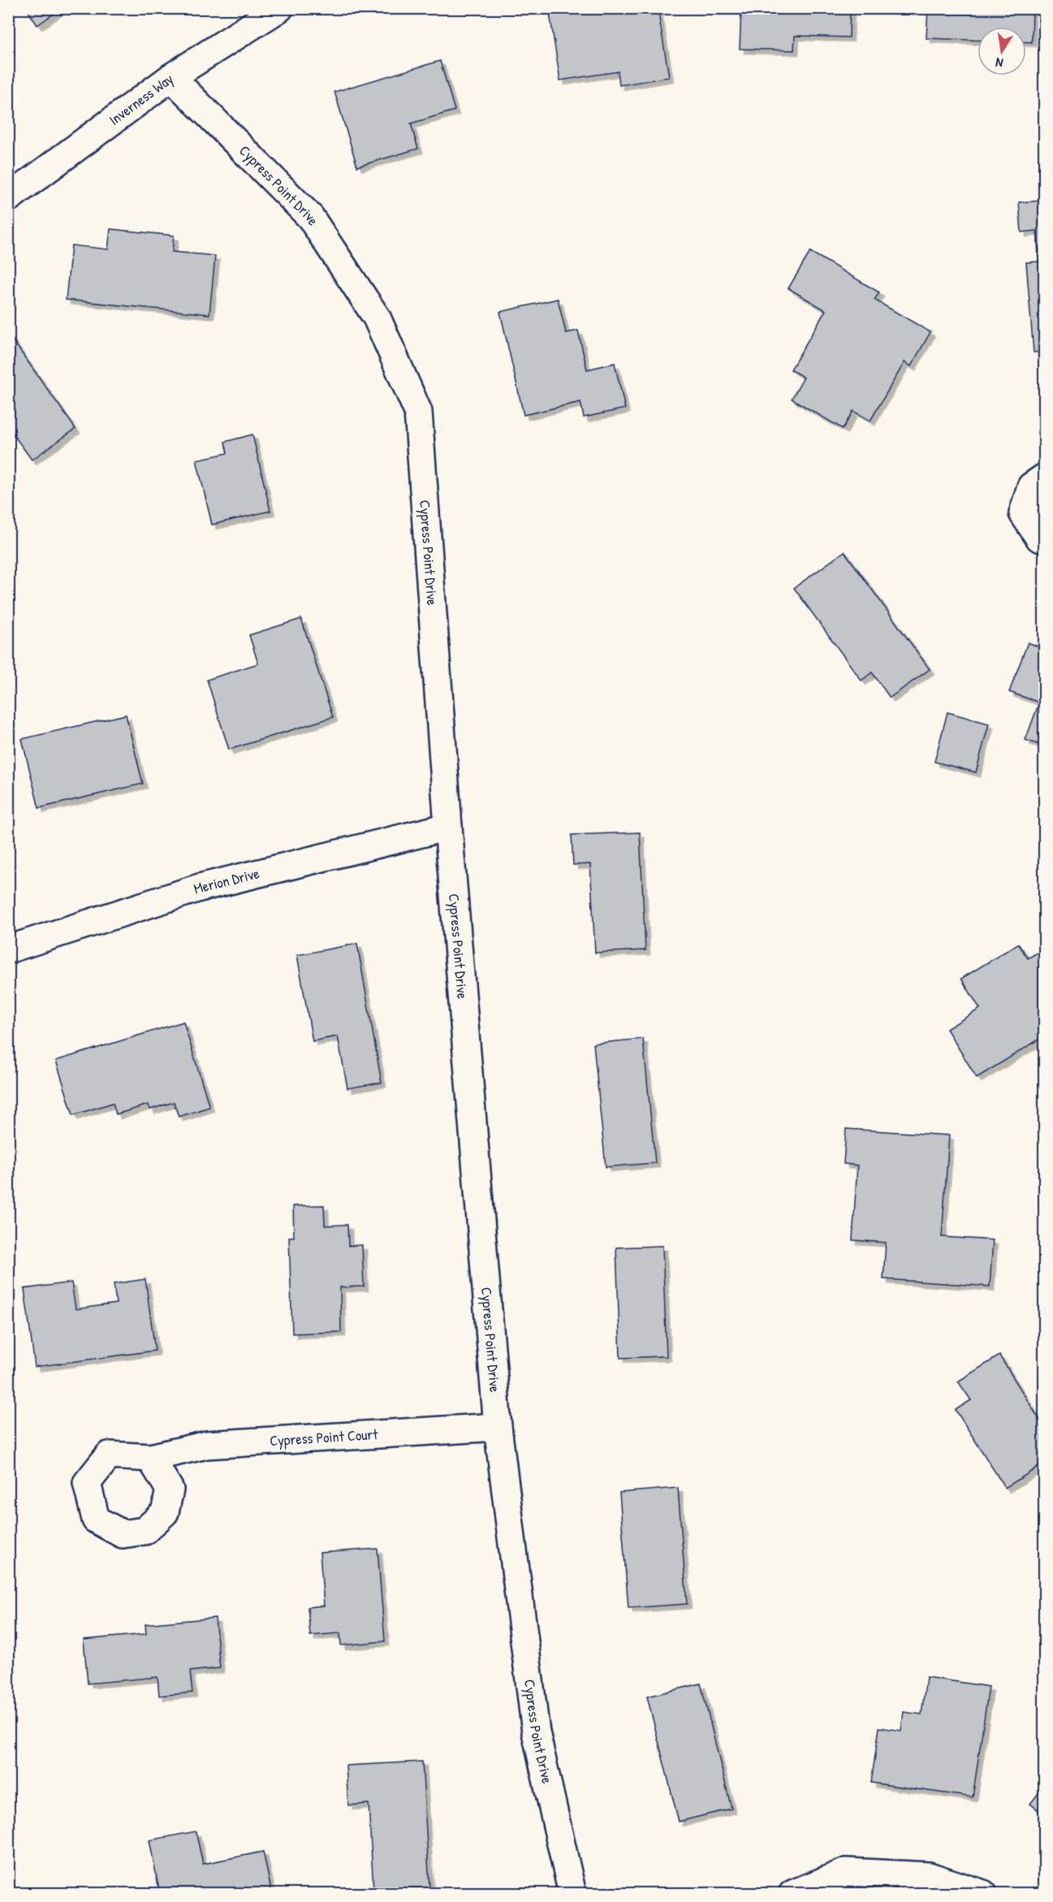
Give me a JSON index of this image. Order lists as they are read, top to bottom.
{
  "streets": {
    "street": [
      "Inverness Way",
      "Cypress Point Drive",
      "Merion Drive",
      "Cypress Point Court"
    ]
  },
  "crossings": [
    ["Inverness Way", "Cypress Point Drive"],
    ["Cypress Point Drive", "Merion Drive"],
    ["Cypress Point Drive", "Cypress Point Court"]
  ],
  "north": "bottom"
}
